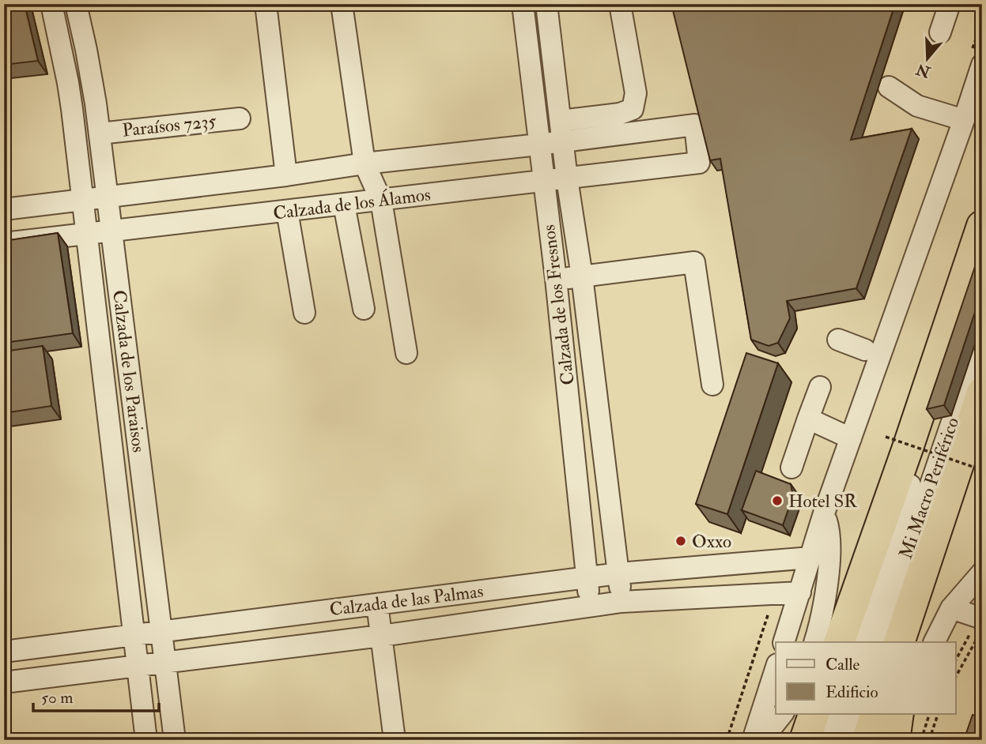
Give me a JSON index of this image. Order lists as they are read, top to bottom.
{
  "streets": {
    "street": [
      "Paraísos 7235",
      "Calzada de los Álamos",
      "Calzada de los Fresnos",
      "Calzada de los Paraisos",
      "Mi Macro Periférico",
      "Calzada de las Palmas"
    ]
  },
  "crossings": [
    ["Paraísos 7235", "Calzada de los Paraisos"],
    ["Calzada de los Álamos", "Calzada de los Fresnos"],
    ["Calzada de los Álamos", "Calzada de los Paraisos"],
    ["Calzada de los Fresnos", "Calzada de las Palmas"],
    ["Calzada de los Paraisos", "Calzada de las Palmas"]
  ],
  "places": ["Hotel SR", "Oxxo"],
  "legend": ["Calle", "Edificio"],
  "scale_bar": "50 m",
  "north": "bottom"
}
